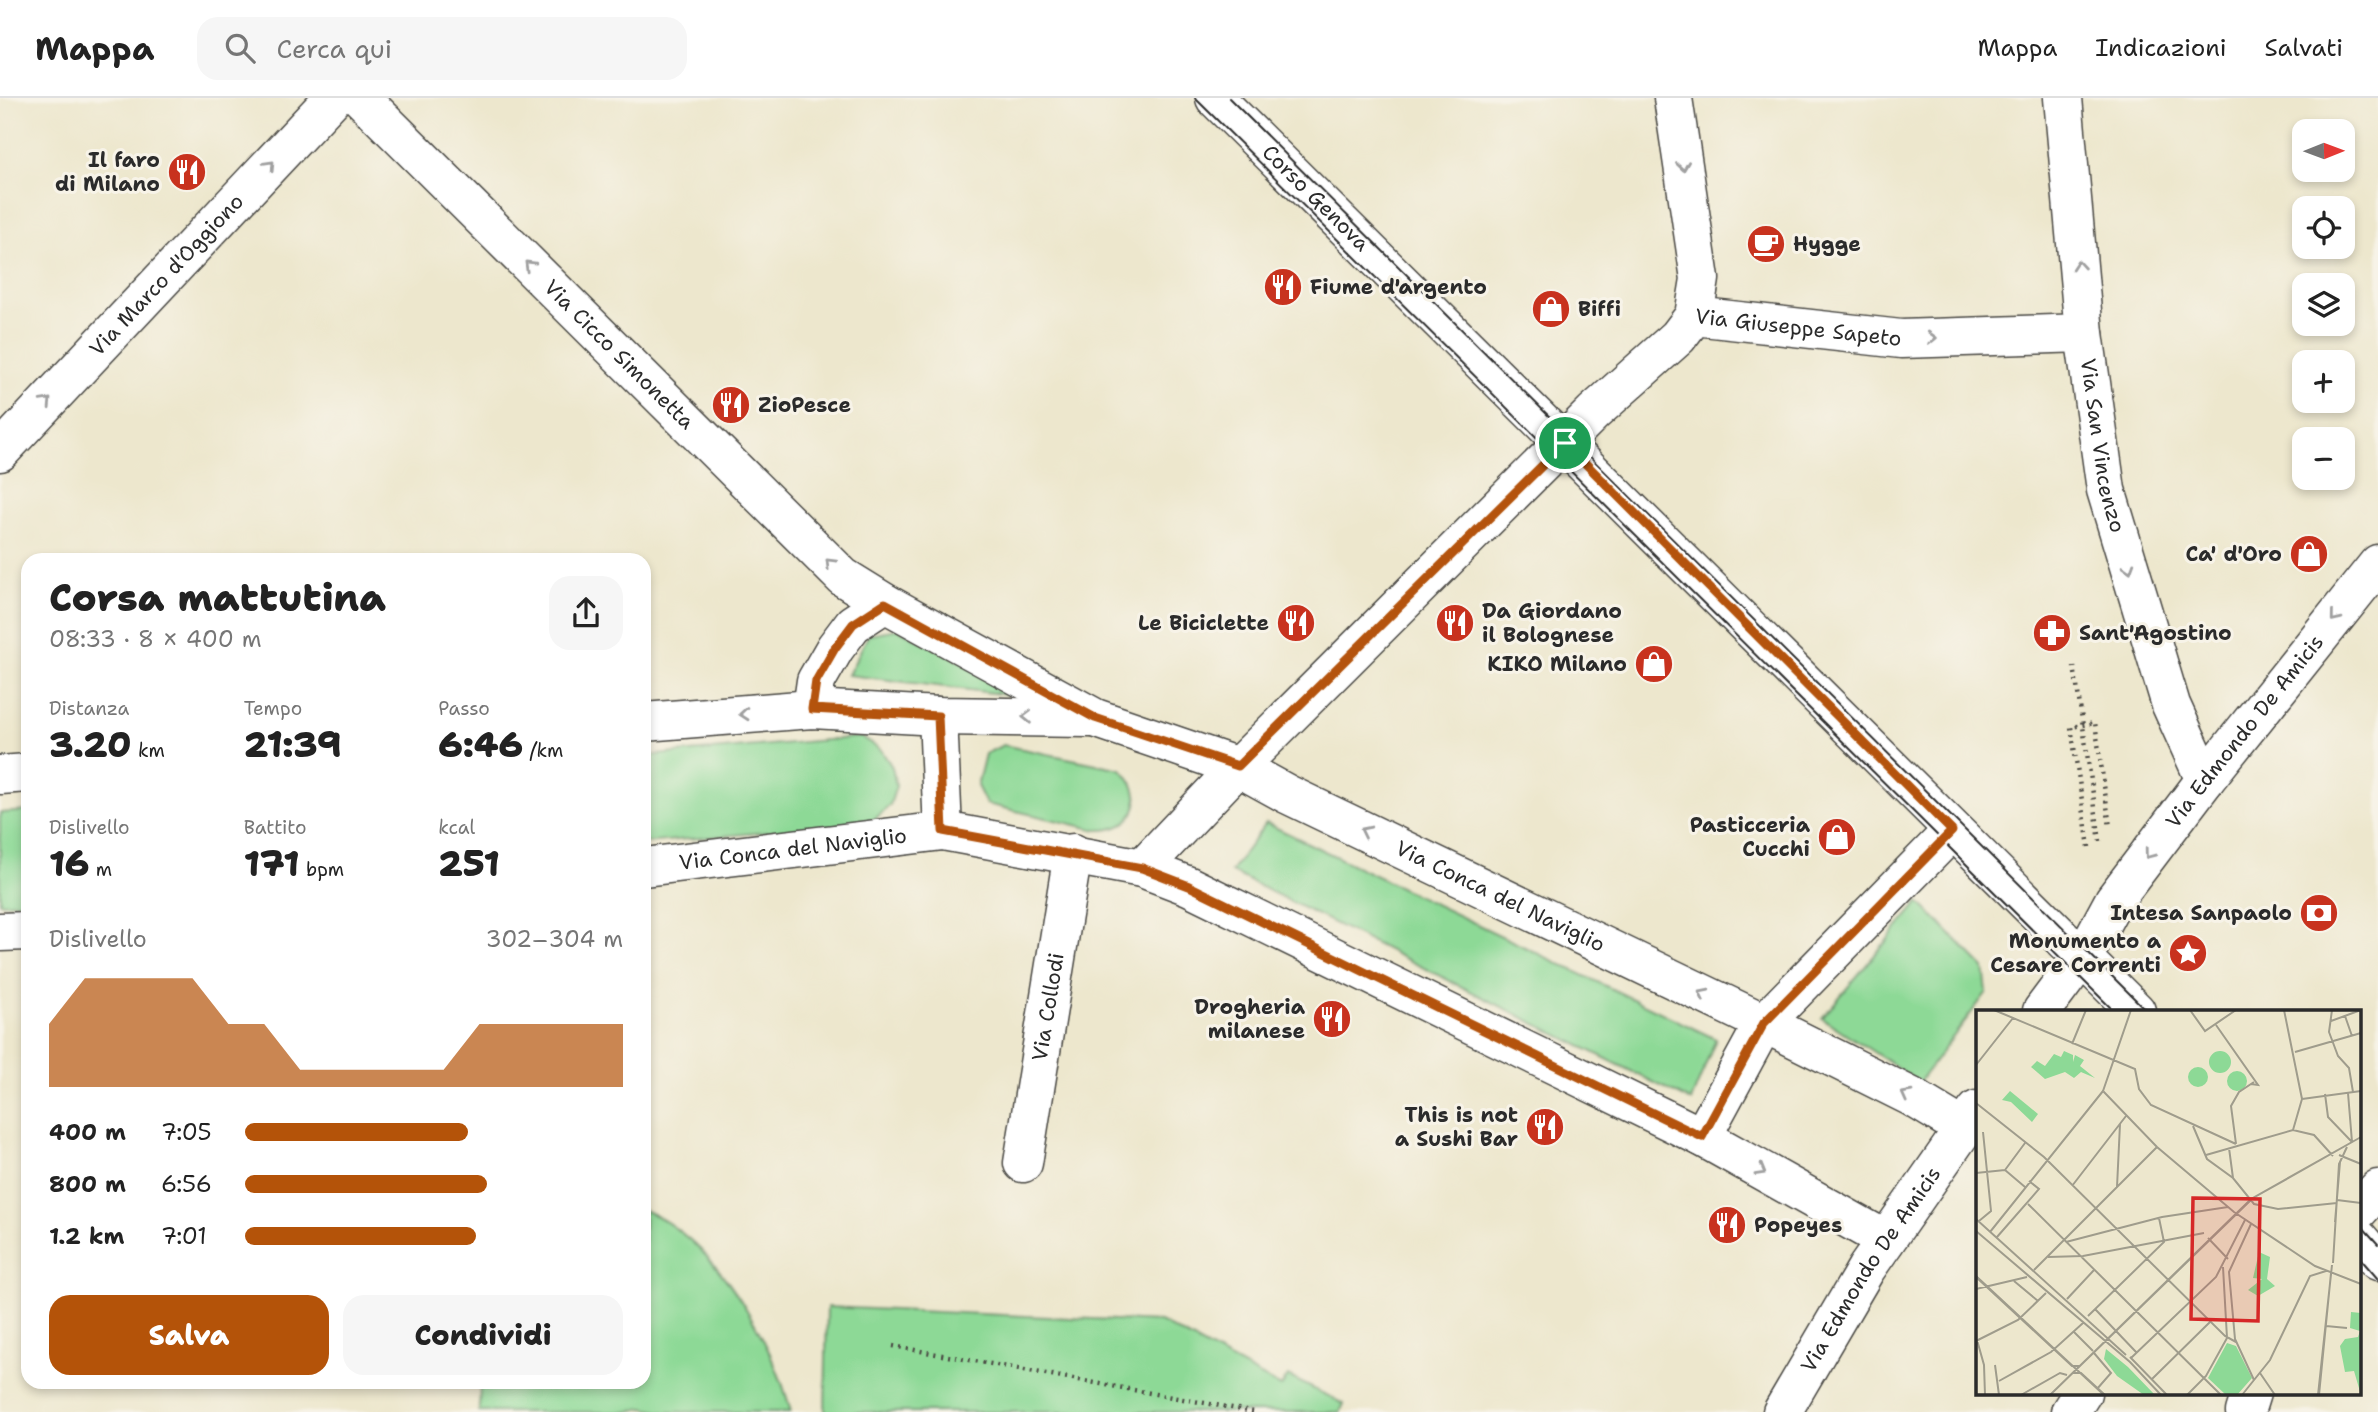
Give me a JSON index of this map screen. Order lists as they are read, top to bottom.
{
  "streets": {
    "street": [
      "Corso Genova",
      "Via Marco d'Oggiono",
      "Via Giuseppe Sapeto",
      "Via Cicco Simonetta",
      "Via San Vincenzo",
      "Via Edmondo De Amicis",
      "Via Conca del Naviglio",
      "Via Collodi"
    ]
  },
  "crossings": [
    ["Corso Genova", "Via Giuseppe Sapeto"],
    ["Corso Genova", "Via Edmondo De Amicis"],
    ["Via Giuseppe Sapeto", "Via San Vincenzo"],
    ["Via Giuseppe Sapeto", "Via Conca del Naviglio"],
    ["Via Cicco Simonetta", "Via Conca del Naviglio"],
    ["Via San Vincenzo", "Via Edmondo De Amicis"],
    ["Via Edmondo De Amicis", "Via Conca del Naviglio"],
    ["Via Conca del Naviglio", "Via Collodi"]
  ],
  "one_way": [
    "Via Marco d'Oggiono",
    "Via Giuseppe Sapeto",
    "Via Cicco Simonetta",
    "Via Edmondo De Amicis"
  ],
  "places": {
    "restaurant": [
      "Il faro di Milano",
      "Fiume d'argento",
      "ZioPesce",
      "Le Biciclette",
      "Da Giordano il Bolognese",
      "Drogheria milanese",
      "This is not a Sushi Bar",
      "Popeyes"
    ],
    "cafe": ["Hygge"],
    "shop": [
      "Biffi",
      "Ca' d'Oro",
      "KIKO Milano",
      "Pasticceria Cucchi"
    ],
    "pharmacy": ["Sant'Agostino"],
    "bank": ["Intesa Sanpaolo"],
    "place": ["Monumento a Cesare Correnti"]
  },
  "north": "right",
  "page": {
    "header": "Mappa",
    "search": "Cerca qui",
    "nav": ["Mappa", "Indicazioni", "Salvati"],
    "map_buttons": ["+", "−"],
    "heading": ["Corsa mattutina", "08:33 · 8 × 400 m"],
    "stats": [
      ["Distanza", "3.20 km"],
      ["Tempo", "21:39"],
      ["Passo", "6:46 /km"],
      ["Dislivello", "16 m"],
      ["Battito", "171 bpm"],
      ["kcal", "251"]
    ],
    "chart": ["Dislivello", "302–304 m"],
    "list": [
      {
        "name": "400 m",
        "note": "7:05"
      },
      {
        "name": "800 m",
        "note": "6:56"
      },
      {
        "name": "1.2 km",
        "note": "7:01"
      }
    ],
    "buttons": ["Salva", "Condividi"]
  }
}
